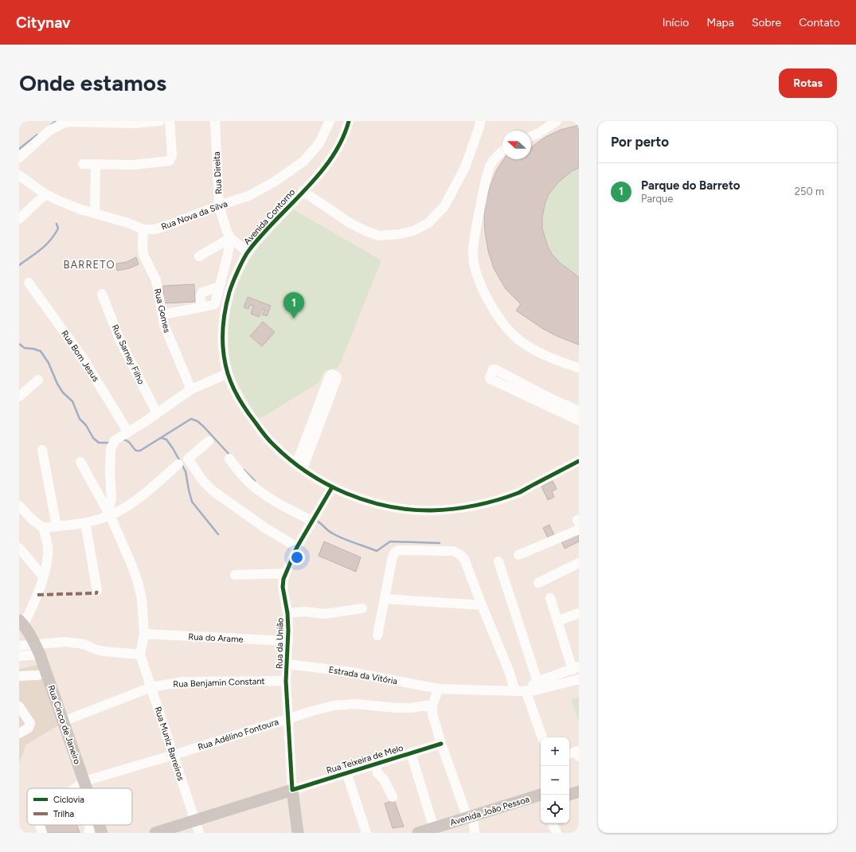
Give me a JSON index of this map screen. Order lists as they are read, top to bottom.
{
  "streets": {
    "main road": ["Rua Cinco de Janeiro", "Rua Teixeira de Melo", "Avenida João Pessoa"],
    "street": [
      "Rua Direita",
      "Rua Nova da Silva",
      "Avenida Contorno",
      "Rua Gomes",
      "Rua Sarney Filho",
      "Rua Bom Jesus",
      "Rua do Arame",
      "Rua da União",
      "Estrada da Vitória",
      "Rua Benjamin Constant",
      "Rua Adélino Fontoura",
      "Rua Muniz Barreiros"
    ]
  },
  "crossings": [
    ["Rua Direita", "Rua Nova da Silva"],
    ["Rua Nova da Silva", "Rua Gomes"],
    ["Avenida Contorno", "Rua da União"],
    ["Rua do Arame", "Rua da União"],
    ["Rua da União", "Estrada da Vitória"],
    ["Rua da União", "Rua Benjamin Constant"],
    ["Rua da União", "Rua Adélino Fontoura"],
    ["Rua da União", "Rua Teixeira de Melo"],
    ["Rua Benjamin Constant", "Rua Cinco de Janeiro"],
    ["Rua Benjamin Constant", "Rua Muniz Barreiros"],
    ["Rua Cinco de Janeiro", "Rua Adélino Fontoura"],
    ["Rua Adélino Fontoura", "Rua Muniz Barreiros"],
    ["Rua Muniz Barreiros", "Rua Teixeira de Melo"]
  ],
  "districts": ["BARRETO"],
  "legend": ["Ciclovia", "Trilha"],
  "north": "left",
  "page": {
    "header": "Citynav",
    "nav": [
      "Início",
      "Mapa",
      "Sobre",
      "Contato"
    ],
    "buttons": "Rotas",
    "title": "Onde estamos",
    "heading": "Por perto",
    "list": [
      {
        "mark": "1",
        "name": "Parque do Barreto",
        "note": "Parque",
        "value": "250 m"
      }
    ],
    "pins": "1",
    "map_buttons": ["+", "−"]
  }
}
